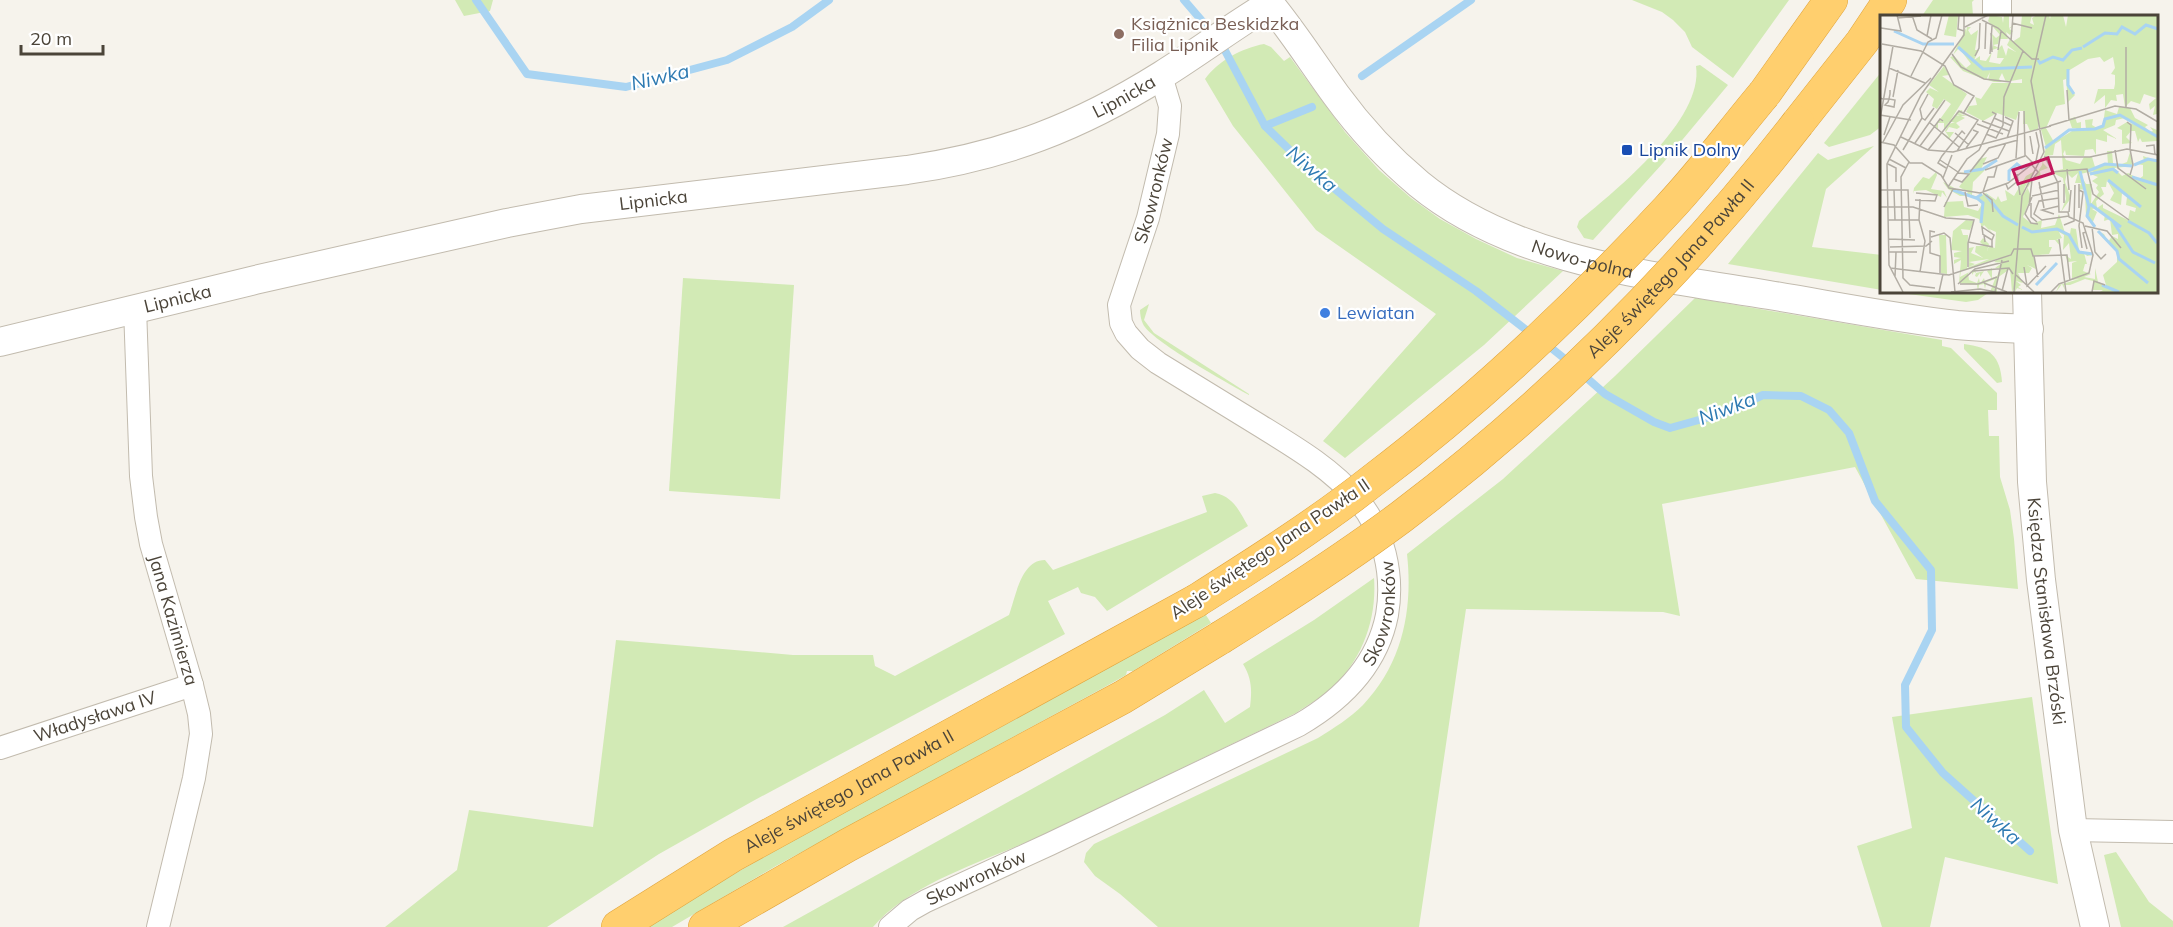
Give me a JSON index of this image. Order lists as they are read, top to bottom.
{
  "streets": {
    "highway": ["Aleje świętego Jana Pawła II"],
    "street": [
      "Lipnicka",
      "Skowronków",
      "Nowo-polna",
      "Księdza Stanisława Brzóski",
      "Jana Kazimierza",
      "Władysława IV"
    ]
  },
  "crossings": [
    ["Lipnicka", "Skowronków"],
    ["Lipnicka", "Nowo-polna"],
    ["Lipnicka", "Jana Kazimierza"],
    ["Nowo-polna", "Księdza Stanisława Brzóski"],
    ["Jana Kazimierza", "Władysława IV"]
  ],
  "water": ["Niwka"],
  "places": {
    "other": ["Książnica Beskidzka Filia Lipnik", "Lewiatan"],
    "transit": ["Lipnik Dolny"]
  },
  "scale_bar": "20 m"
}
